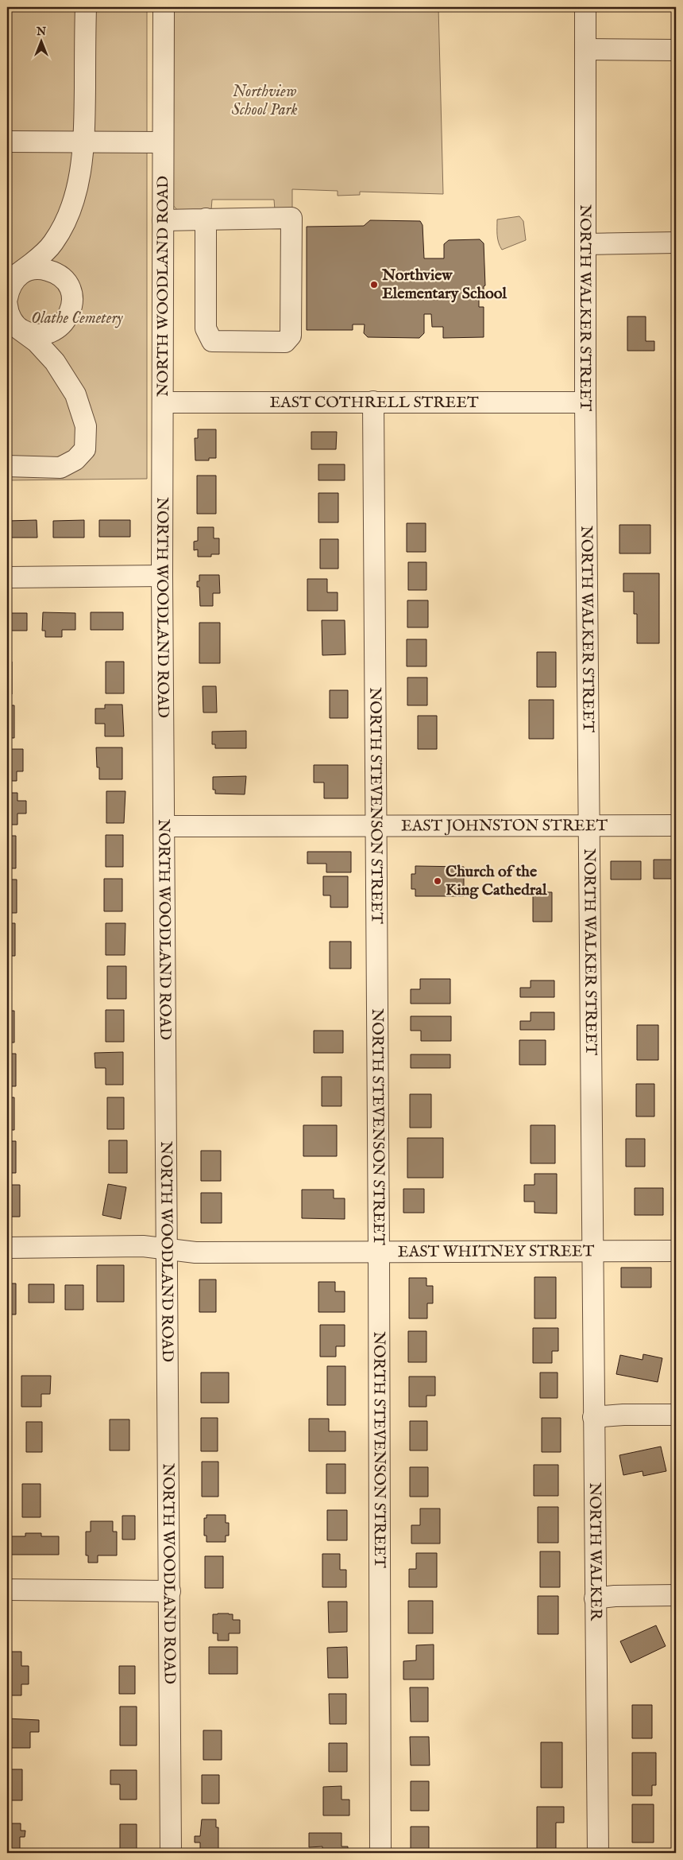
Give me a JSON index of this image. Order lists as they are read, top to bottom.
{
  "streets": {
    "street": [
      "NORTH WOODLAND ROAD",
      "NORTH WALKER STREET",
      "EAST COTHRELL STREET",
      "NORTH STEVENSON STREET",
      "EAST JOHNSTON STREET",
      "EAST WHITNEY STREET",
      "NORTH WALKER"
    ]
  },
  "crossings": [
    ["NORTH WOODLAND ROAD", "EAST COTHRELL STREET"],
    ["NORTH WOODLAND ROAD", "EAST JOHNSTON STREET"],
    ["NORTH WOODLAND ROAD", "EAST WHITNEY STREET"],
    ["NORTH WALKER STREET", "EAST COTHRELL STREET"],
    ["NORTH WALKER STREET", "EAST JOHNSTON STREET"],
    ["NORTH WALKER STREET", "EAST WHITNEY STREET"],
    ["NORTH WALKER STREET", "NORTH WALKER"],
    ["EAST COTHRELL STREET", "NORTH STEVENSON STREET"],
    ["NORTH STEVENSON STREET", "EAST JOHNSTON STREET"],
    ["NORTH STEVENSON STREET", "EAST WHITNEY STREET"],
    ["EAST WHITNEY STREET", "NORTH WALKER"]
  ],
  "parks": ["Northview School Park", "Olathe Cemetery"],
  "places": ["Northview Elementary School", "Church of the King Cathedral"],
  "north": "top"
}
